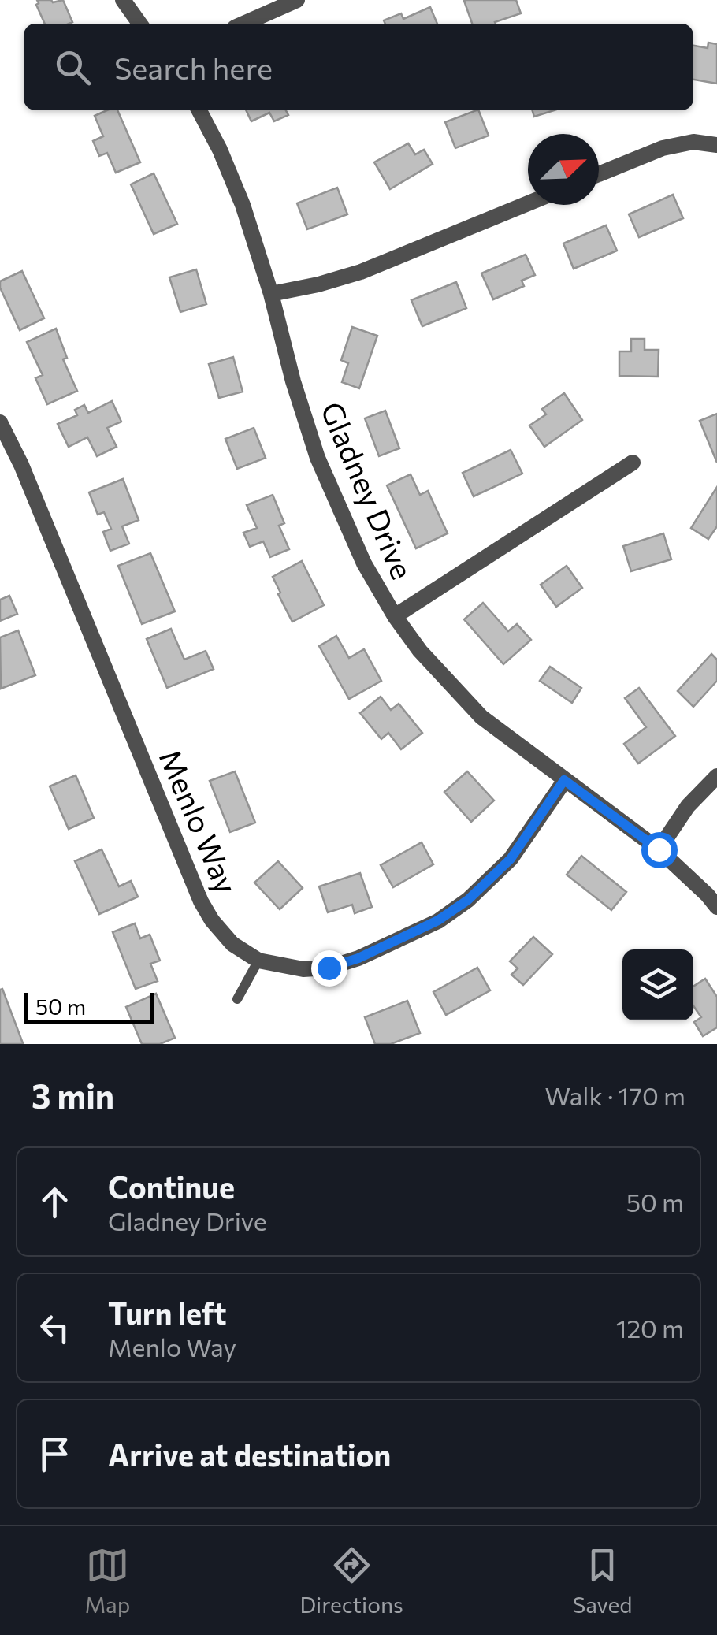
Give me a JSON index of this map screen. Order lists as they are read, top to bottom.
{
  "streets": {
    "street": ["Gladney Drive", "Menlo Way"]
  },
  "crossings": [
    ["Gladney Drive", "Menlo Way"]
  ],
  "scale_bar": "50 m",
  "north": "top right",
  "page": {
    "search": "Search here",
    "scale": "50 m",
    "heading": ["3 min", "Walk · 170 m"],
    "list": [
      ["Continue", "Gladney Drive", "50 m"],
      ["Turn left", "Menlo Way", "120 m"],
      "Arrive at destination"
    ],
    "nav": ["Map", "Directions", "Saved"]
  }
}
